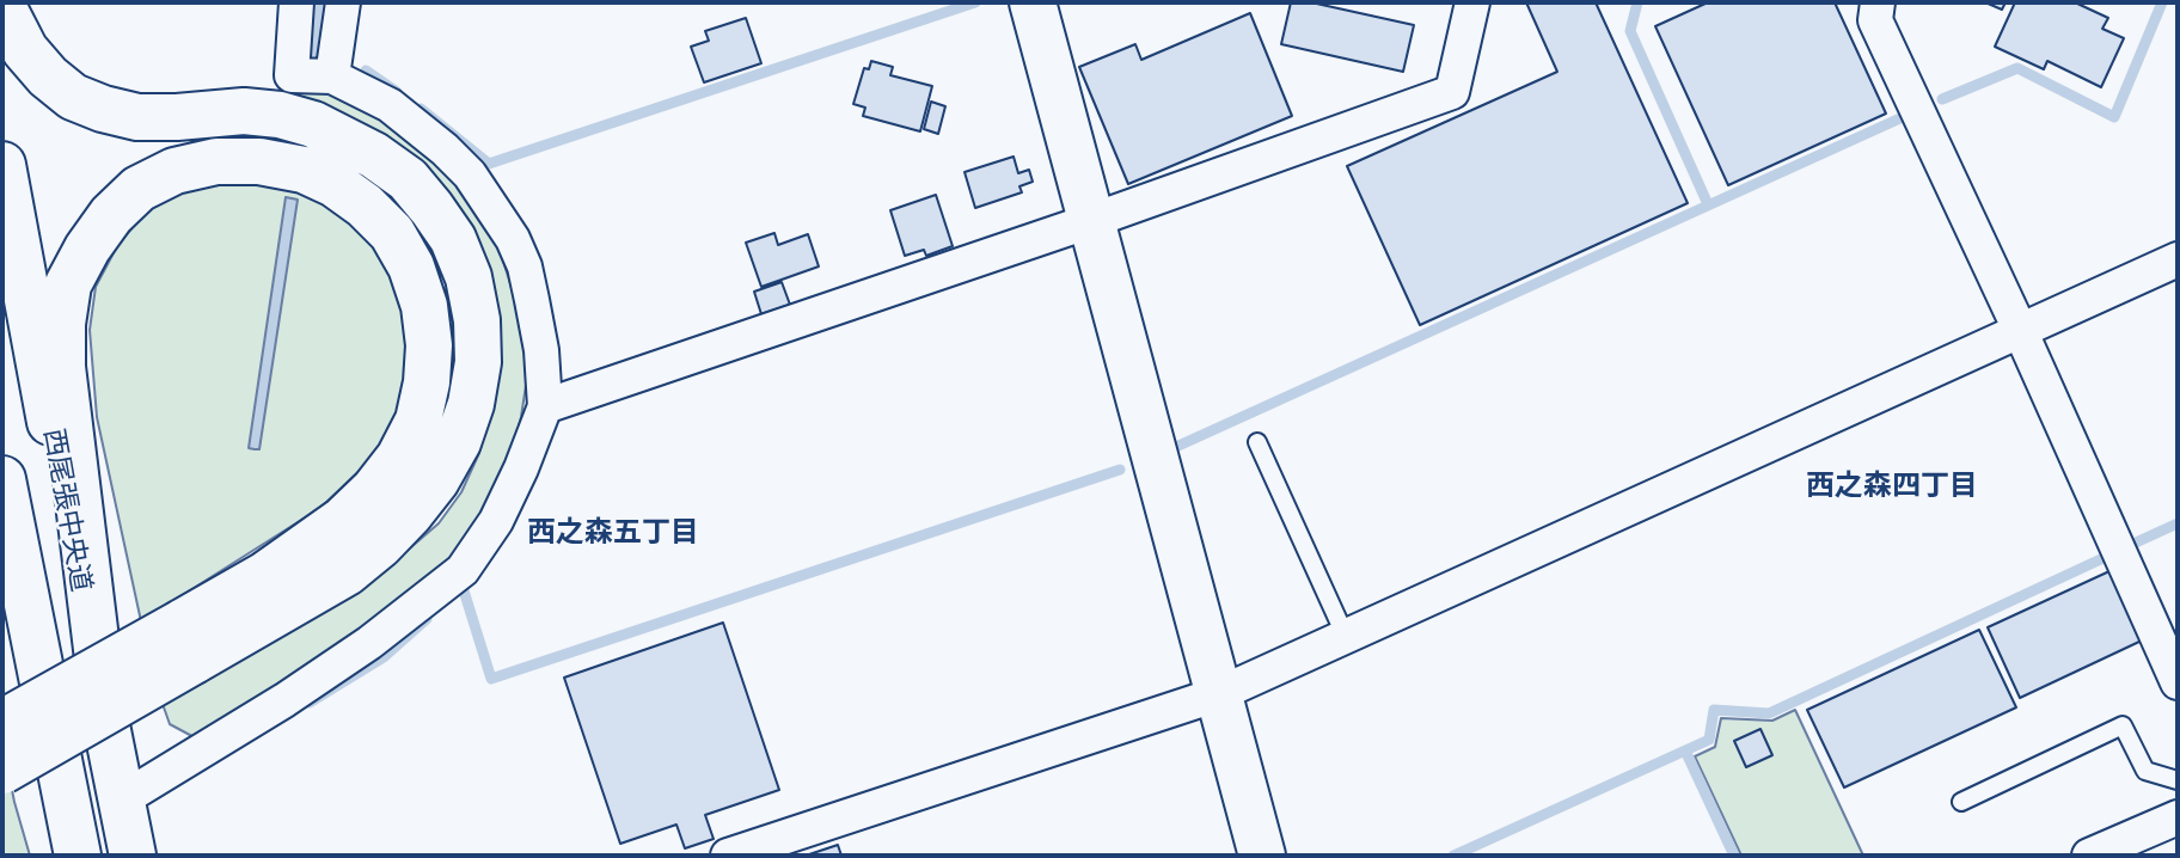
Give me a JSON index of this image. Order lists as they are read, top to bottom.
{
  "streets": {
    "main road": ["西尾張中央道"]
  },
  "districts": ["西之森四丁目", "西之森五丁目"]
}
